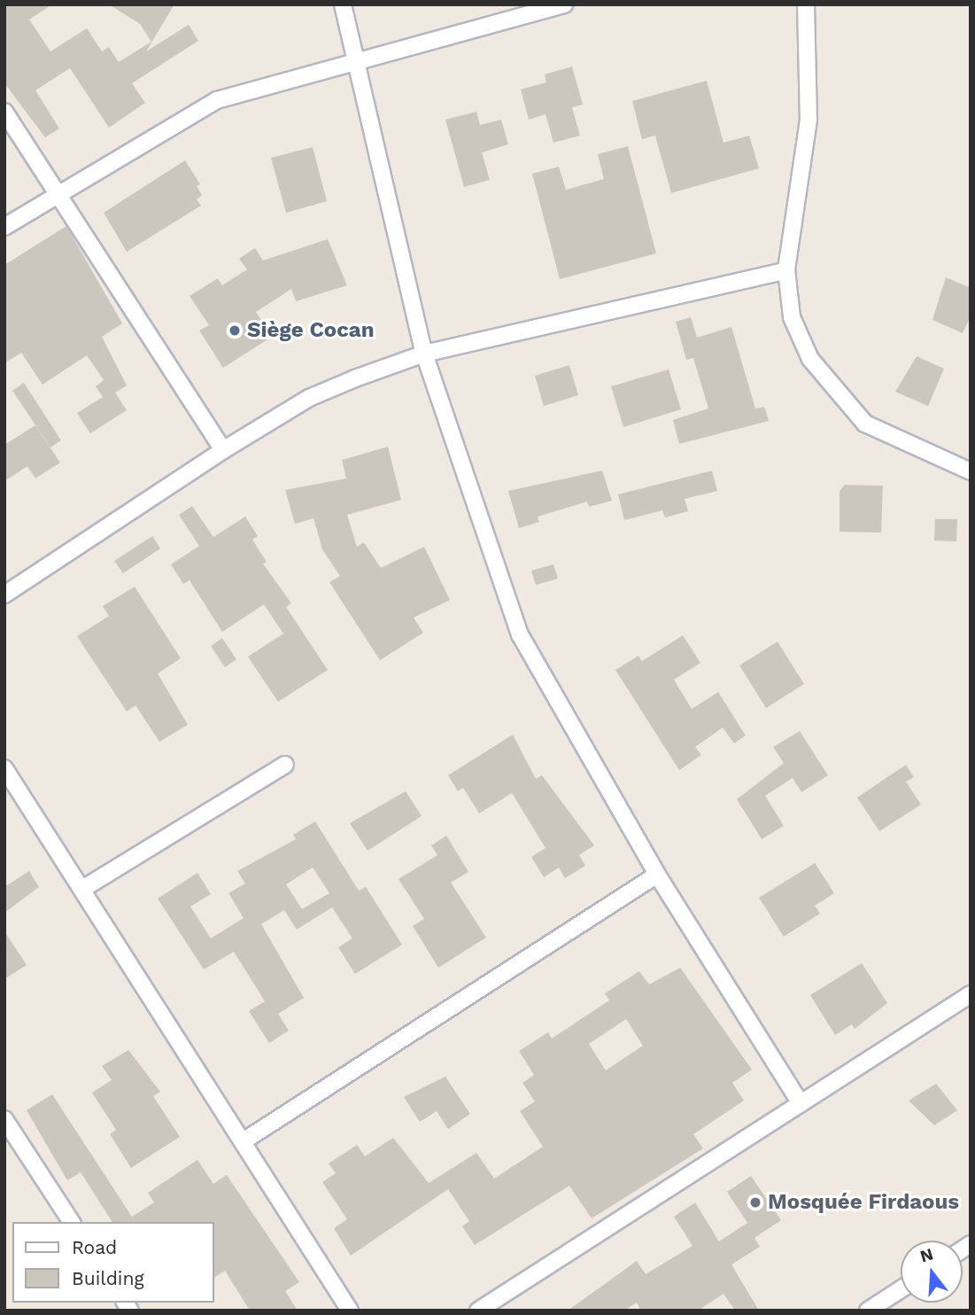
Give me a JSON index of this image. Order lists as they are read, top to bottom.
{
  "places": ["Siège Cocan", "Mosquée Firdaous"],
  "legend": ["Road", "Building"],
  "north": "top"
}
